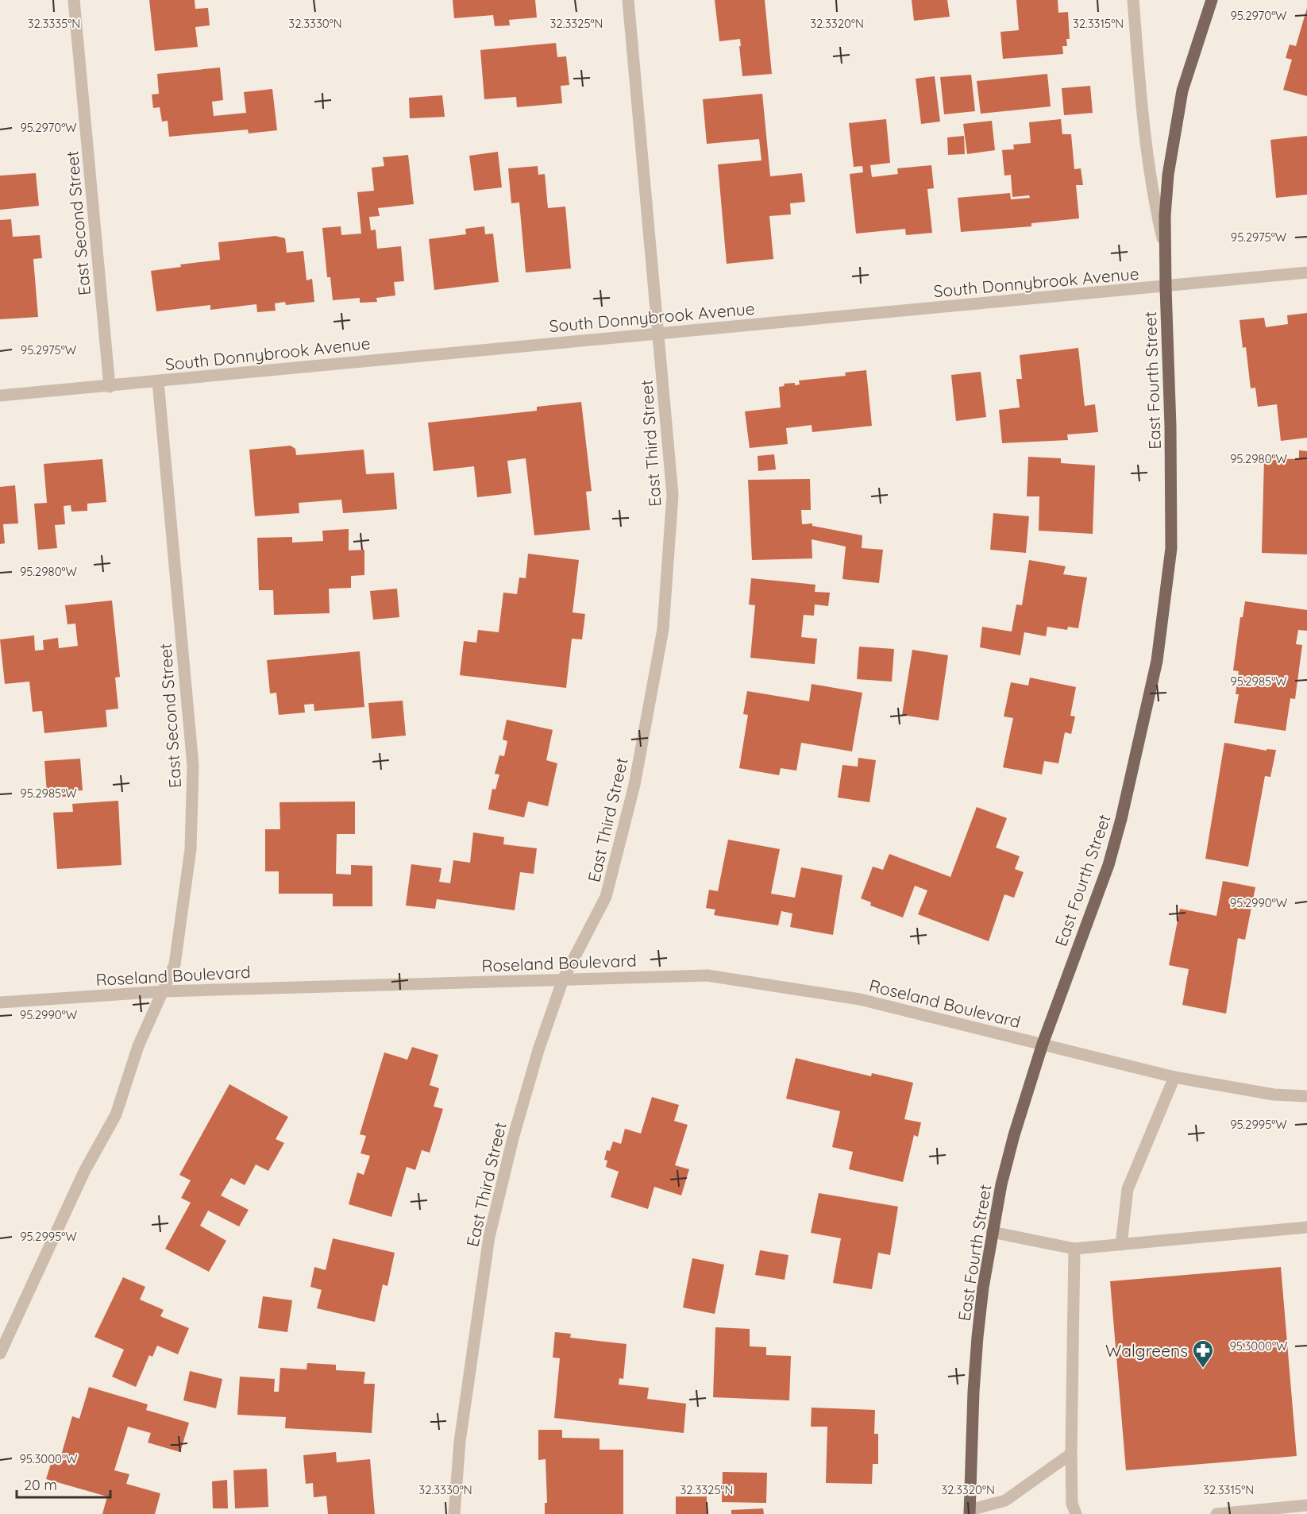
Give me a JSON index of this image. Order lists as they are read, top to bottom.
{
  "streets": {
    "main road": ["East Fourth Street"],
    "street": [
      "East Second Street",
      "South Donnybrook Avenue",
      "East Third Street",
      "Roseland Boulevard"
    ]
  },
  "crossings": [
    ["East Second Street", "South Donnybrook Avenue"],
    ["East Second Street", "Roseland Boulevard"],
    ["South Donnybrook Avenue", "East Fourth Street"],
    ["South Donnybrook Avenue", "East Third Street"],
    ["East Fourth Street", "Roseland Boulevard"],
    ["East Third Street", "Roseland Boulevard"]
  ],
  "places": {
    "pharmacy": ["Walgreens"]
  },
  "scale_bar": "20 m",
  "coordinates": [
    "95.2970°W",
    "32.3335°N",
    "32.3330°N",
    "32.3325°N",
    "32.3320°N",
    "32.3315°N",
    "95.2975°W",
    "95.2980°W",
    "95.2985°W",
    "95.2990°W",
    "95.2995°W",
    "95.3000°W"
  ]
}
